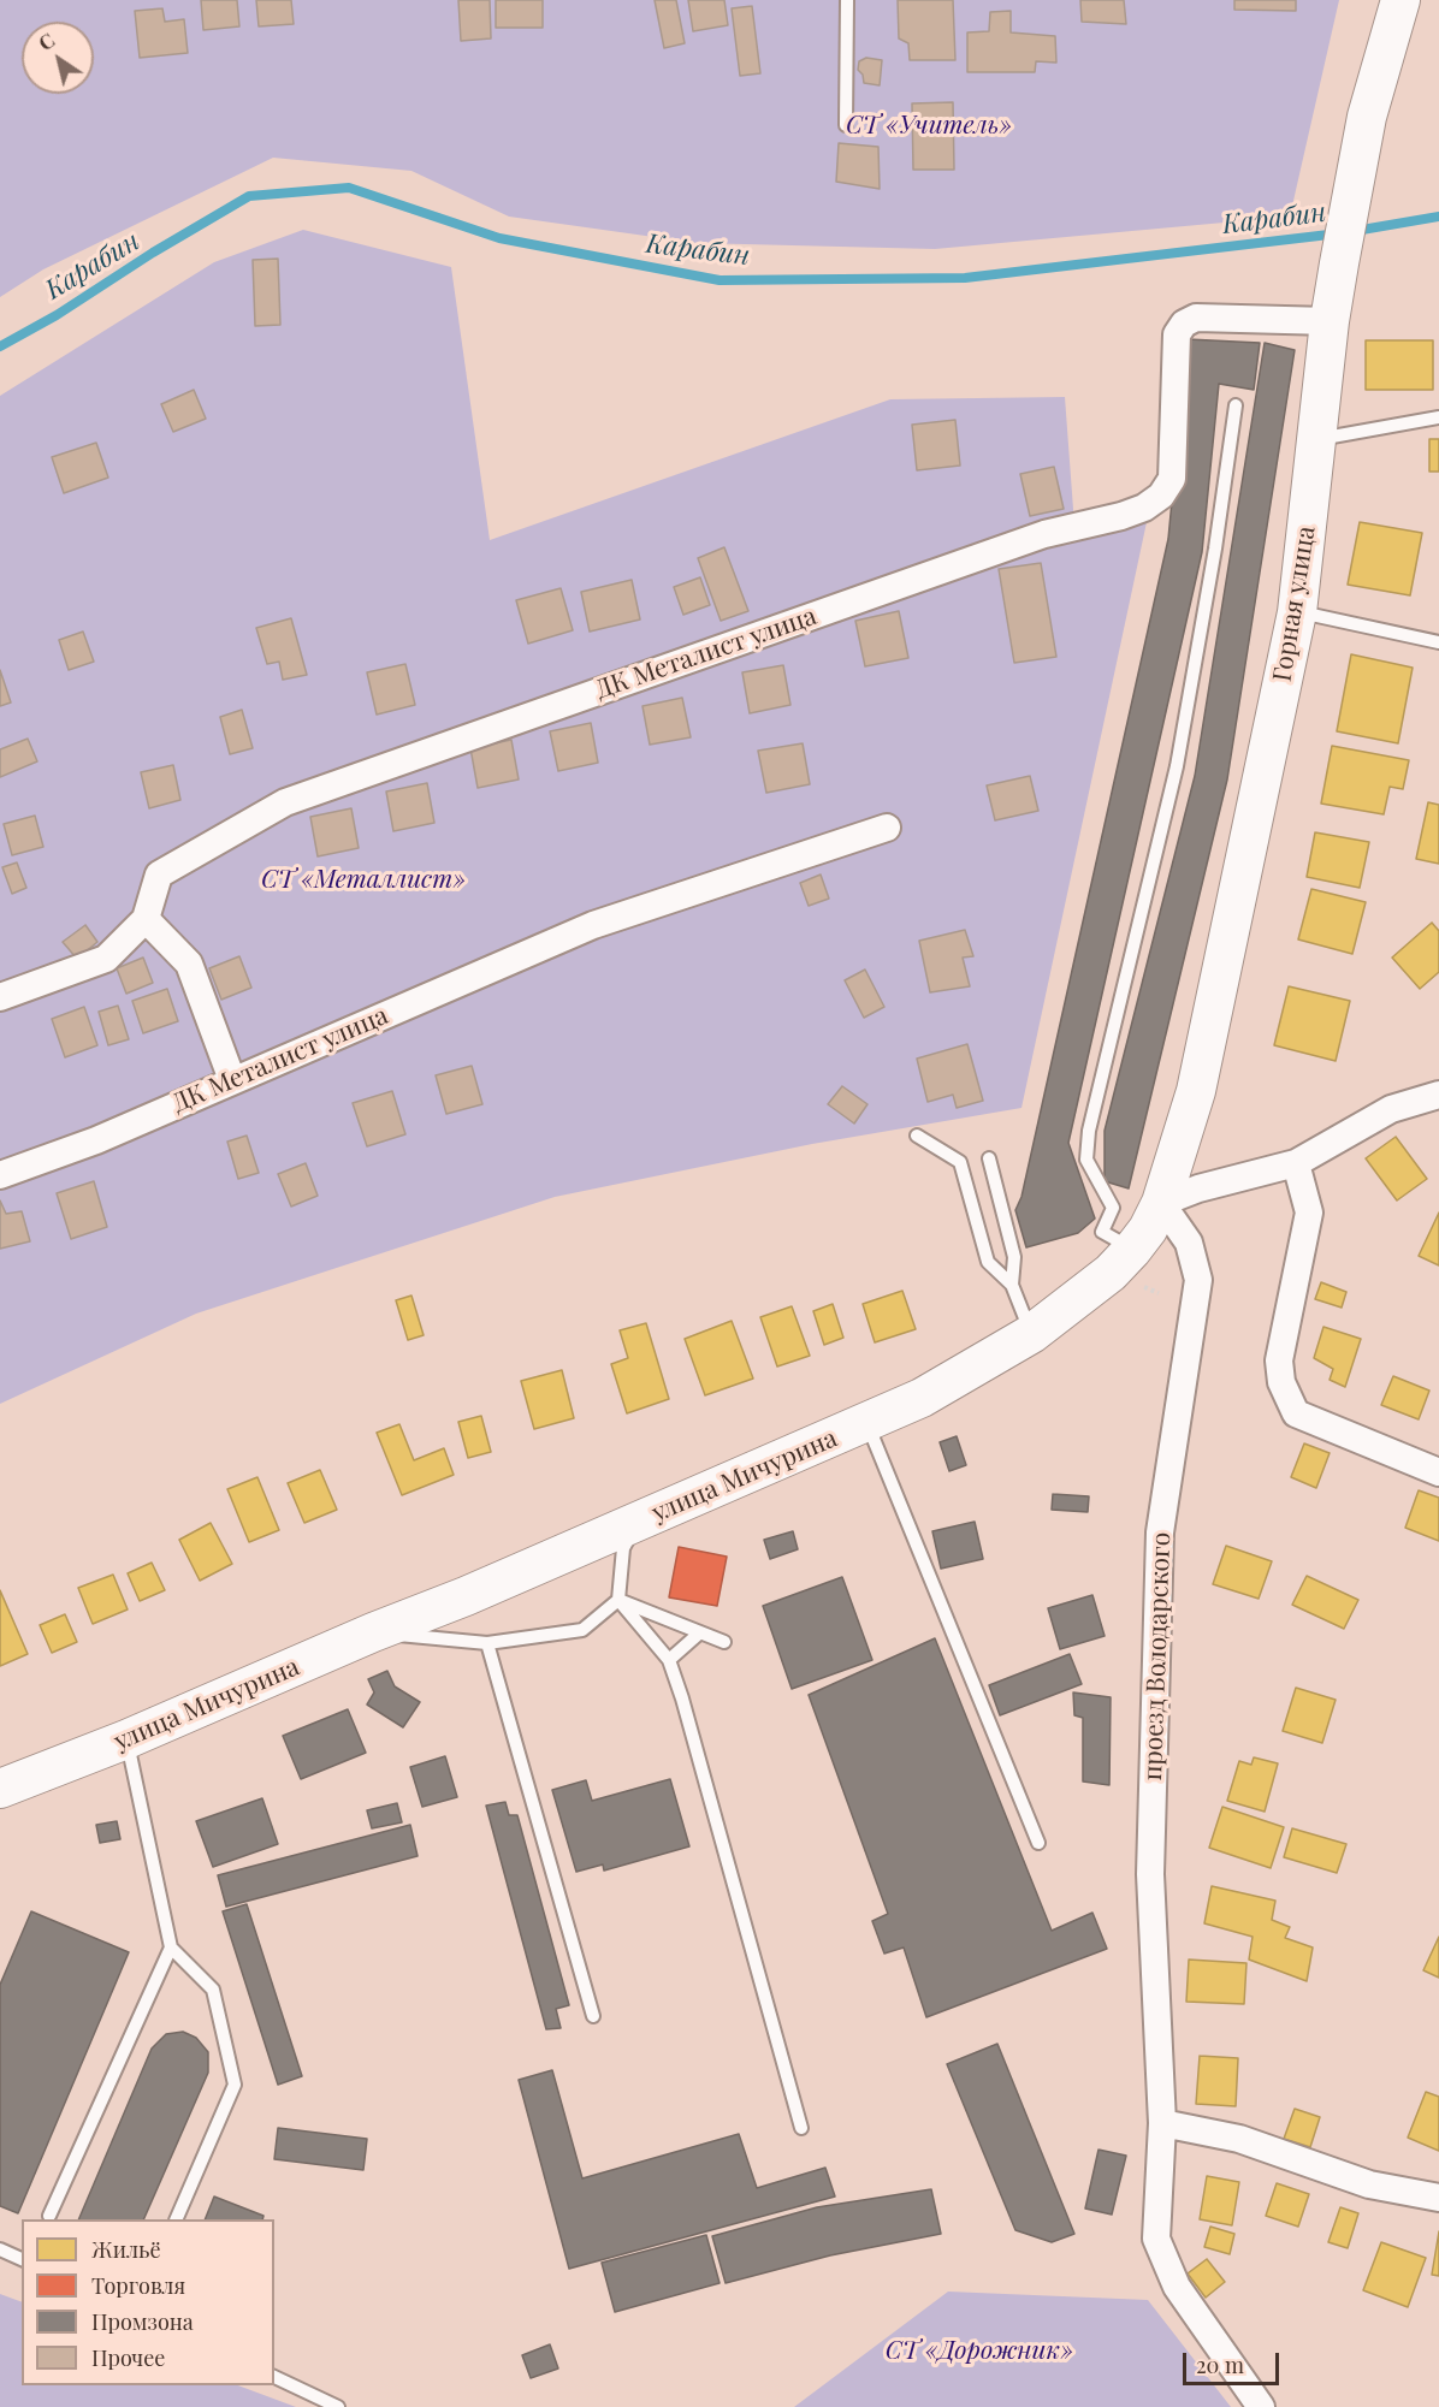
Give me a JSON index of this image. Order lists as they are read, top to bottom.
{
  "streets": {
    "street": [
      "Горная улица",
      "ДК Металист улица",
      "улица Мичурина",
      "проезд Володарского"
    ]
  },
  "crossings": [
    ["Горная улица", "ДК Металист улица"],
    ["Горная улица", "улица Мичурина"],
    ["Горная улица", "проезд Володарского"],
    ["улица Мичурина", "проезд Володарского"]
  ],
  "water": ["Карабин"],
  "parks": ["СТ «Учитель»", "СТ «Металлист»", "СТ «Дорожник»"],
  "legend": [
    "Жильё",
    "Торговля",
    "Промзона",
    "Прочее"
  ],
  "scale_bar": "20 m",
  "north": "top left"
}
